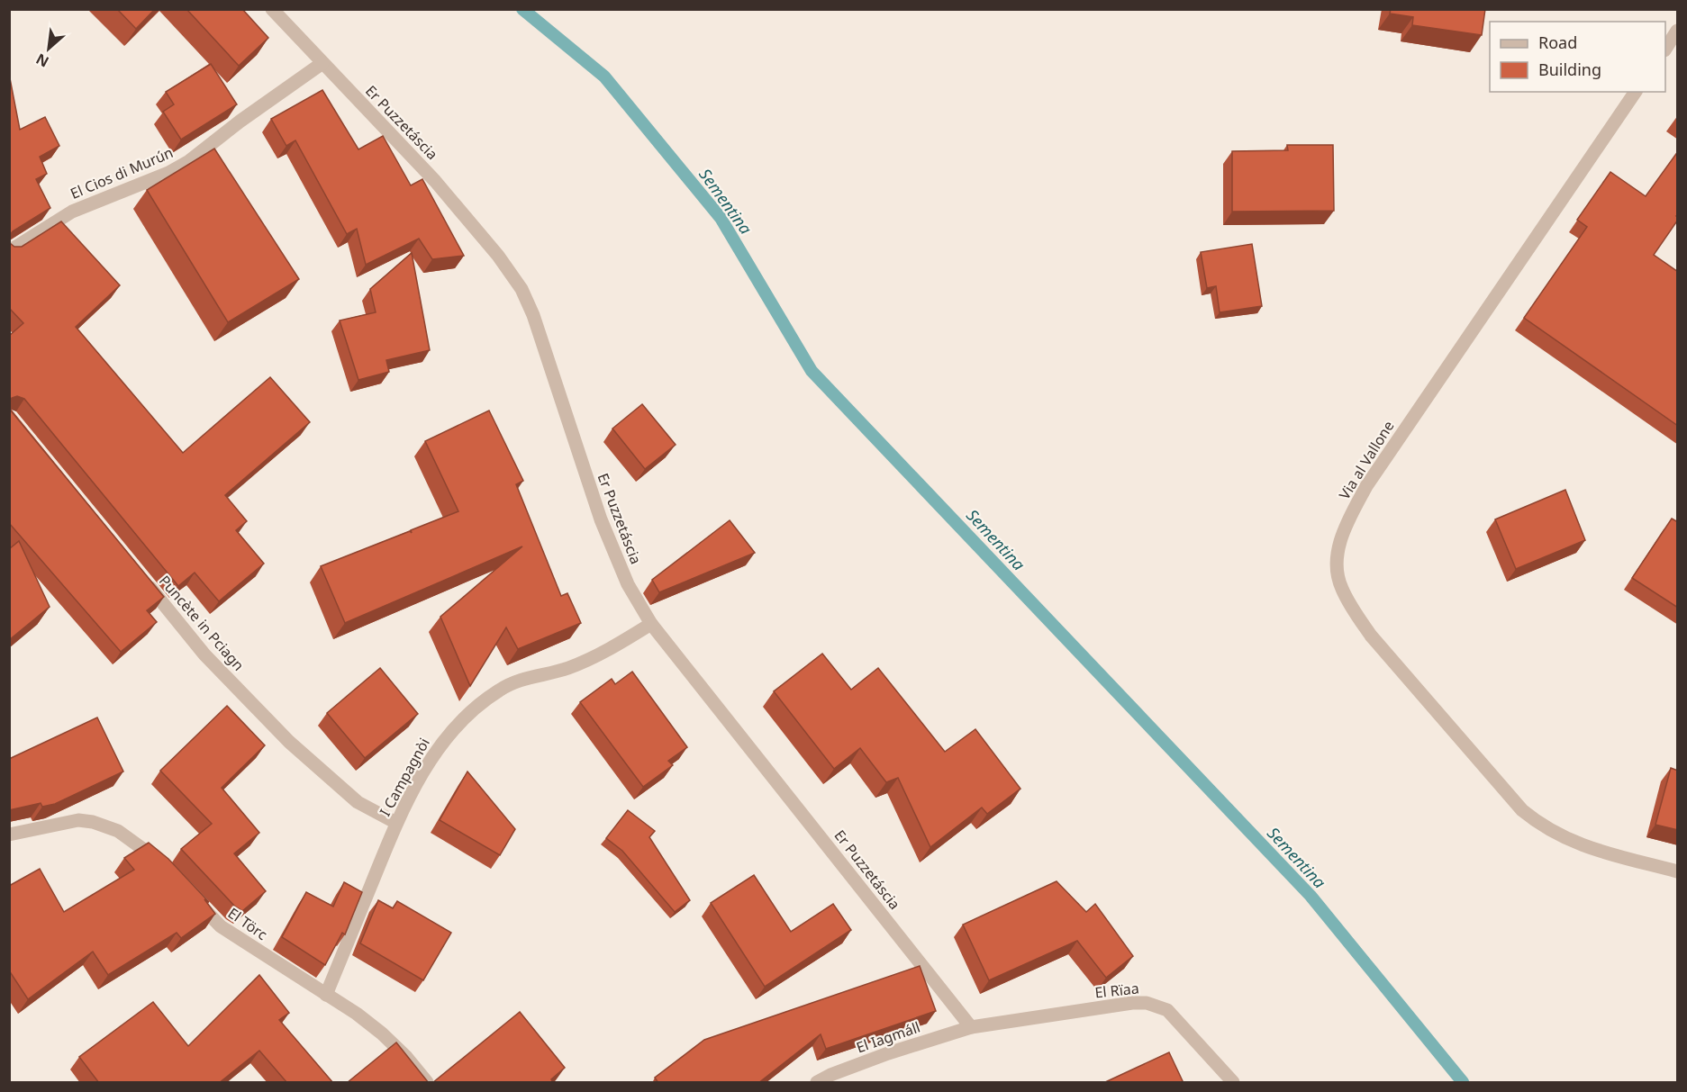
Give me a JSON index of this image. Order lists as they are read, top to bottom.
{
  "streets": {
    "street": [
      "Er Puzzetáscia",
      "El Cios di Murún",
      "Via al Vallone",
      "Puncète in Pciagn",
      "I Campagnòi",
      "El Törc",
      "El Rïaa",
      "El Iagmáll"
    ]
  },
  "crossings": [
    ["Er Puzzetáscia", "El Cios di Murún"],
    ["Er Puzzetáscia", "I Campagnòi"],
    ["Er Puzzetáscia", "El Rïaa"],
    ["Er Puzzetáscia", "El Iagmáll"],
    ["Puncète in Pciagn", "I Campagnòi"],
    ["I Campagnòi", "El Törc"],
    ["El Rïaa", "El Iagmáll"]
  ],
  "water": ["Sementina"],
  "legend": ["Road", "Building"],
  "north": "bottom left"
}
